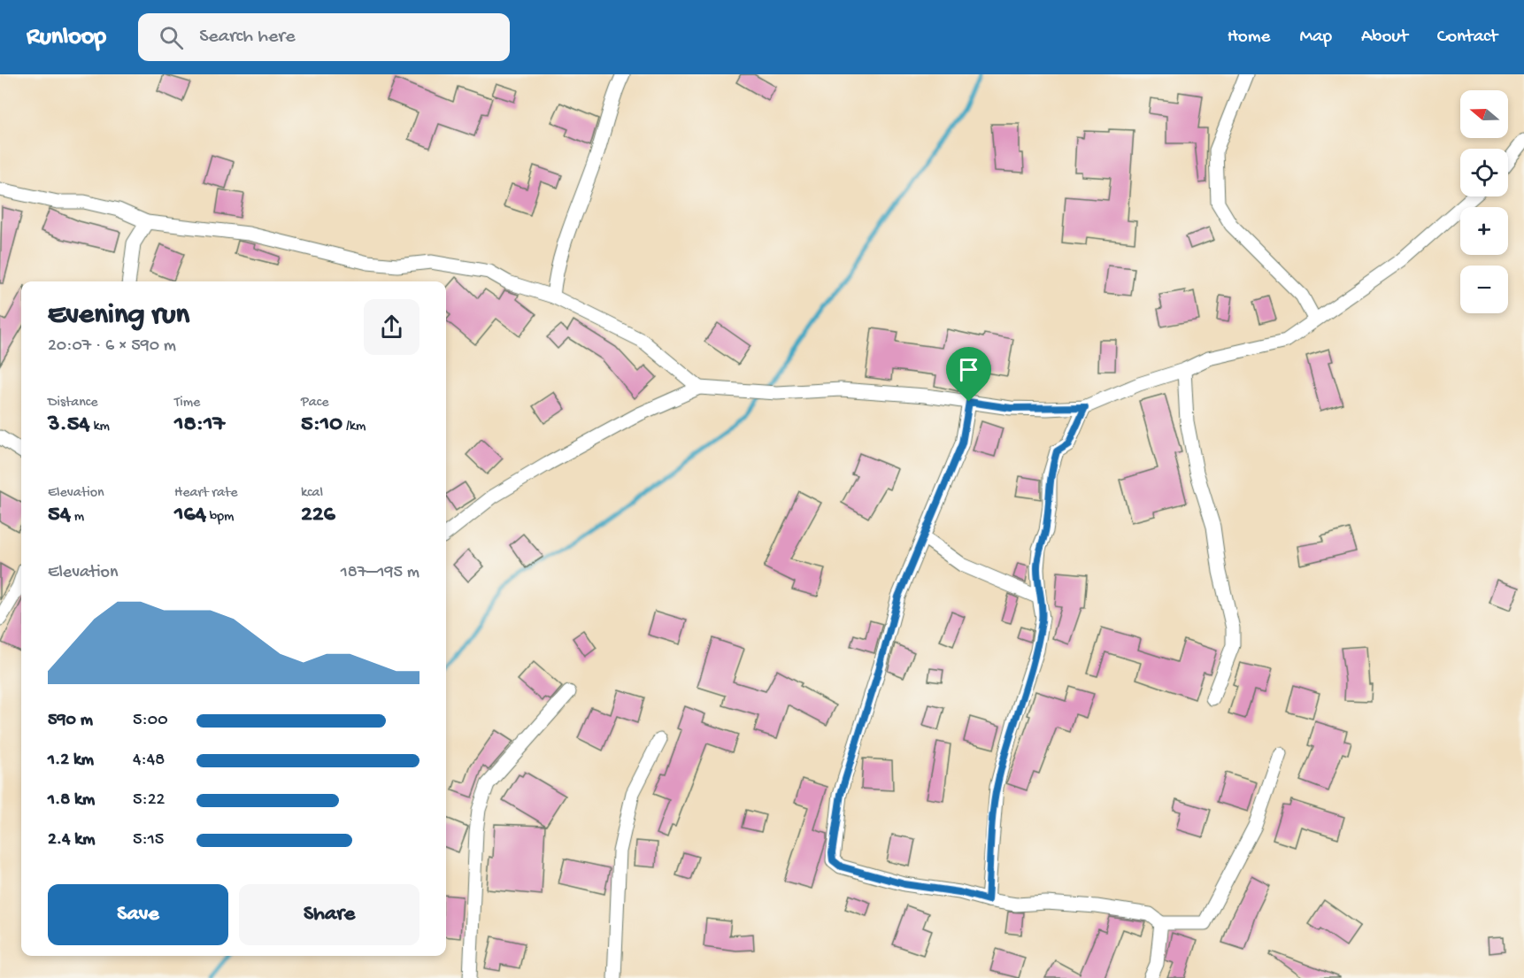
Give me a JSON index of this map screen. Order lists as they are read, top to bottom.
{
  "north": "left",
  "page": {
    "header": "Runloop",
    "search": "Search here",
    "nav": [
      "Home",
      "Map",
      "About",
      "Contact"
    ],
    "map_buttons": ["+", "−"],
    "heading": ["Evening run", "20:07 · 6 × 590 m"],
    "stats": [
      ["Distance", "3.54 km"],
      ["Time", "18:17"],
      ["Pace", "5:10 /km"],
      ["Elevation", "54 m"],
      ["Heart rate", "164 bpm"],
      ["kcal", "226"]
    ],
    "chart": ["Elevation", "187–195 m"],
    "list": [
      {
        "name": "590 m",
        "note": "5:00"
      },
      {
        "name": "1.2 km",
        "note": "4:48"
      },
      {
        "name": "1.8 km",
        "note": "5:22"
      },
      {
        "name": "2.4 km",
        "note": "5:15"
      }
    ],
    "buttons": ["Save", "Share"]
  }
}
